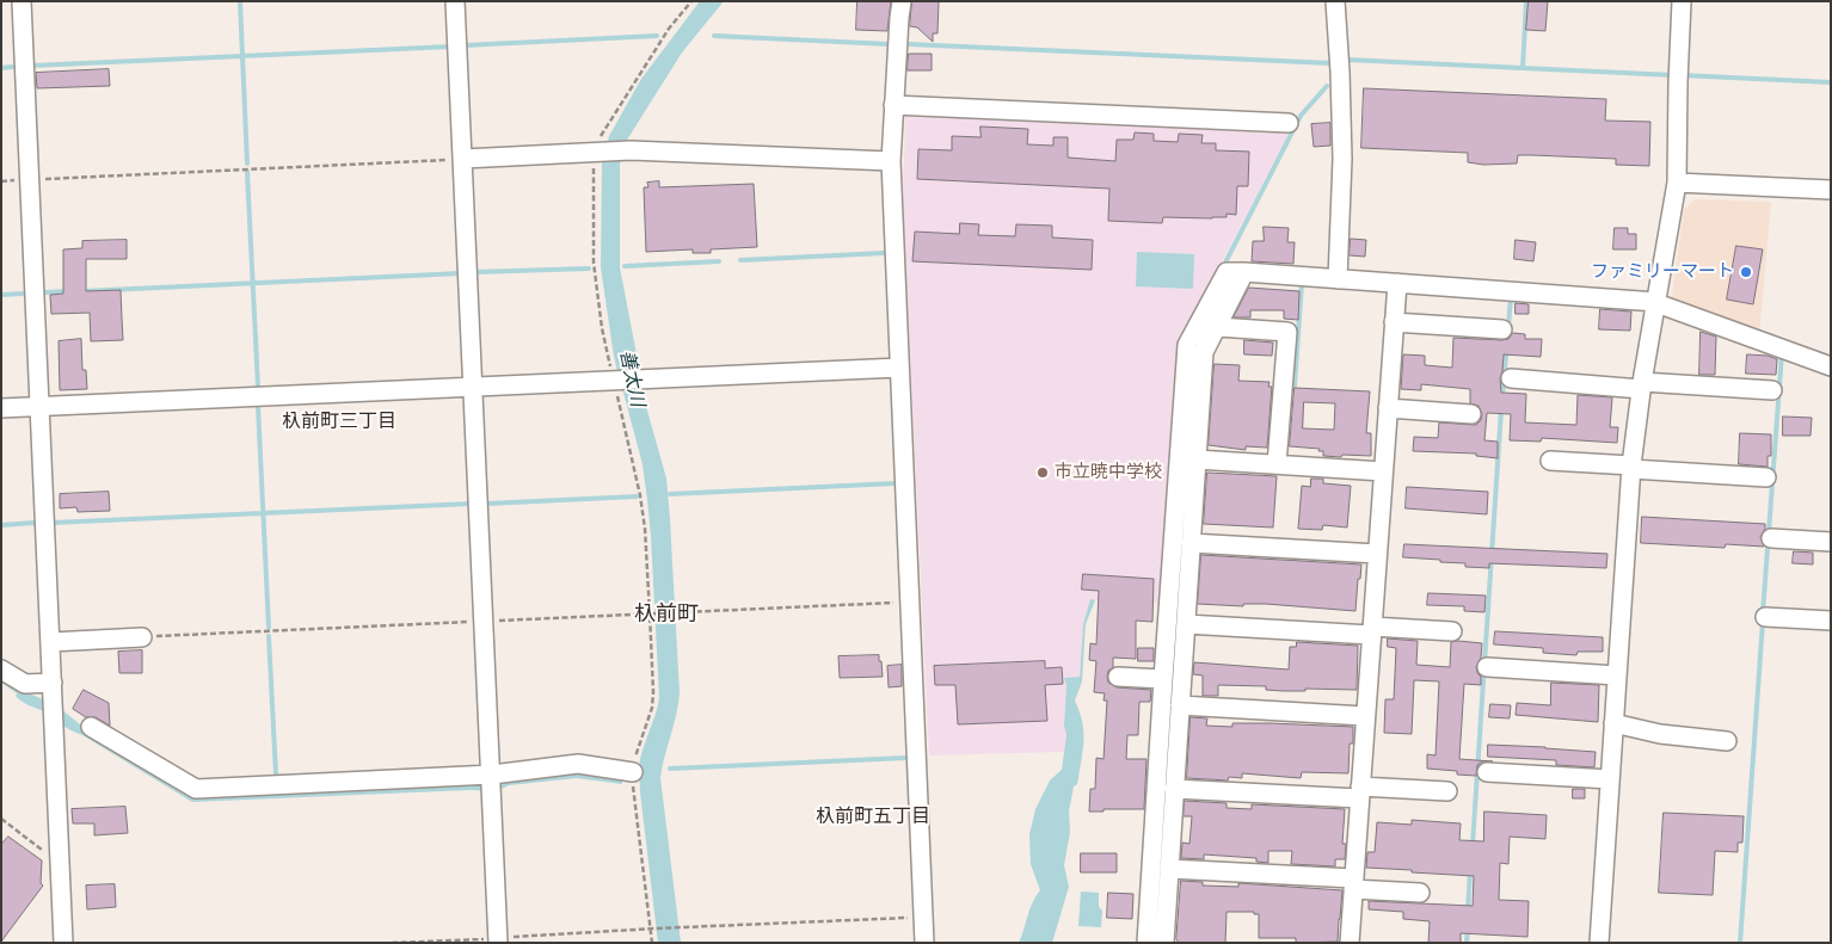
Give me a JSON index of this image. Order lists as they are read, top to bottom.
{
  "districts": ["杁前町三丁目", "杁前町", "杁前町五丁目"],
  "water": ["善太川"],
  "places": ["ファミリーマート", "市立暁中学校"]
}
